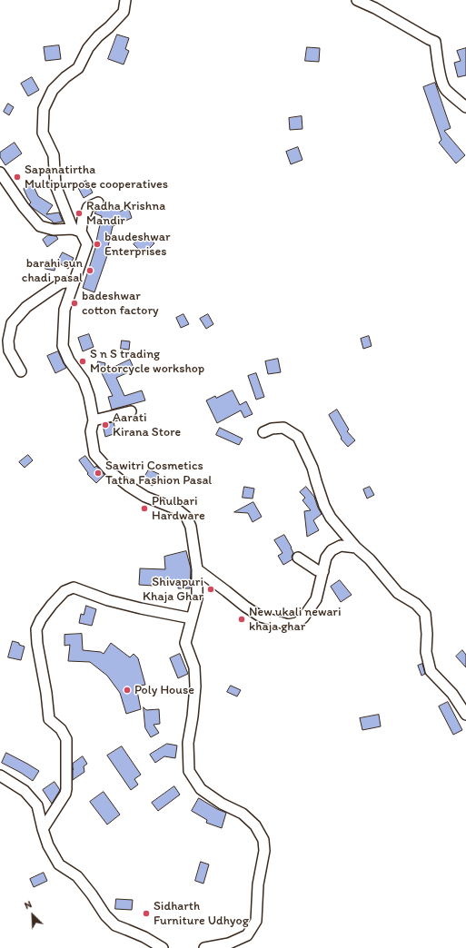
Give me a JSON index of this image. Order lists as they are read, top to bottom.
{
  "places": [
    "Sapanatirtha Multipurpose cooperatives",
    "Radha Krishna Mandir",
    "baudeshwar Enterprises",
    "barahi sun chadi pasal",
    "badeshwar cotton factory",
    "S n S trading Motorcycle workshop",
    "Aarati Kirana Store",
    "Sawitri Cosmetics Tatha Fashion Pasal",
    "Phulbari Hardware",
    "Shivapuri Khaja Ghar",
    "New ukali newari khaja ghar",
    "Poly House",
    "Sidharth Furniture Udhyog"
  ],
  "north": "top left"
}
